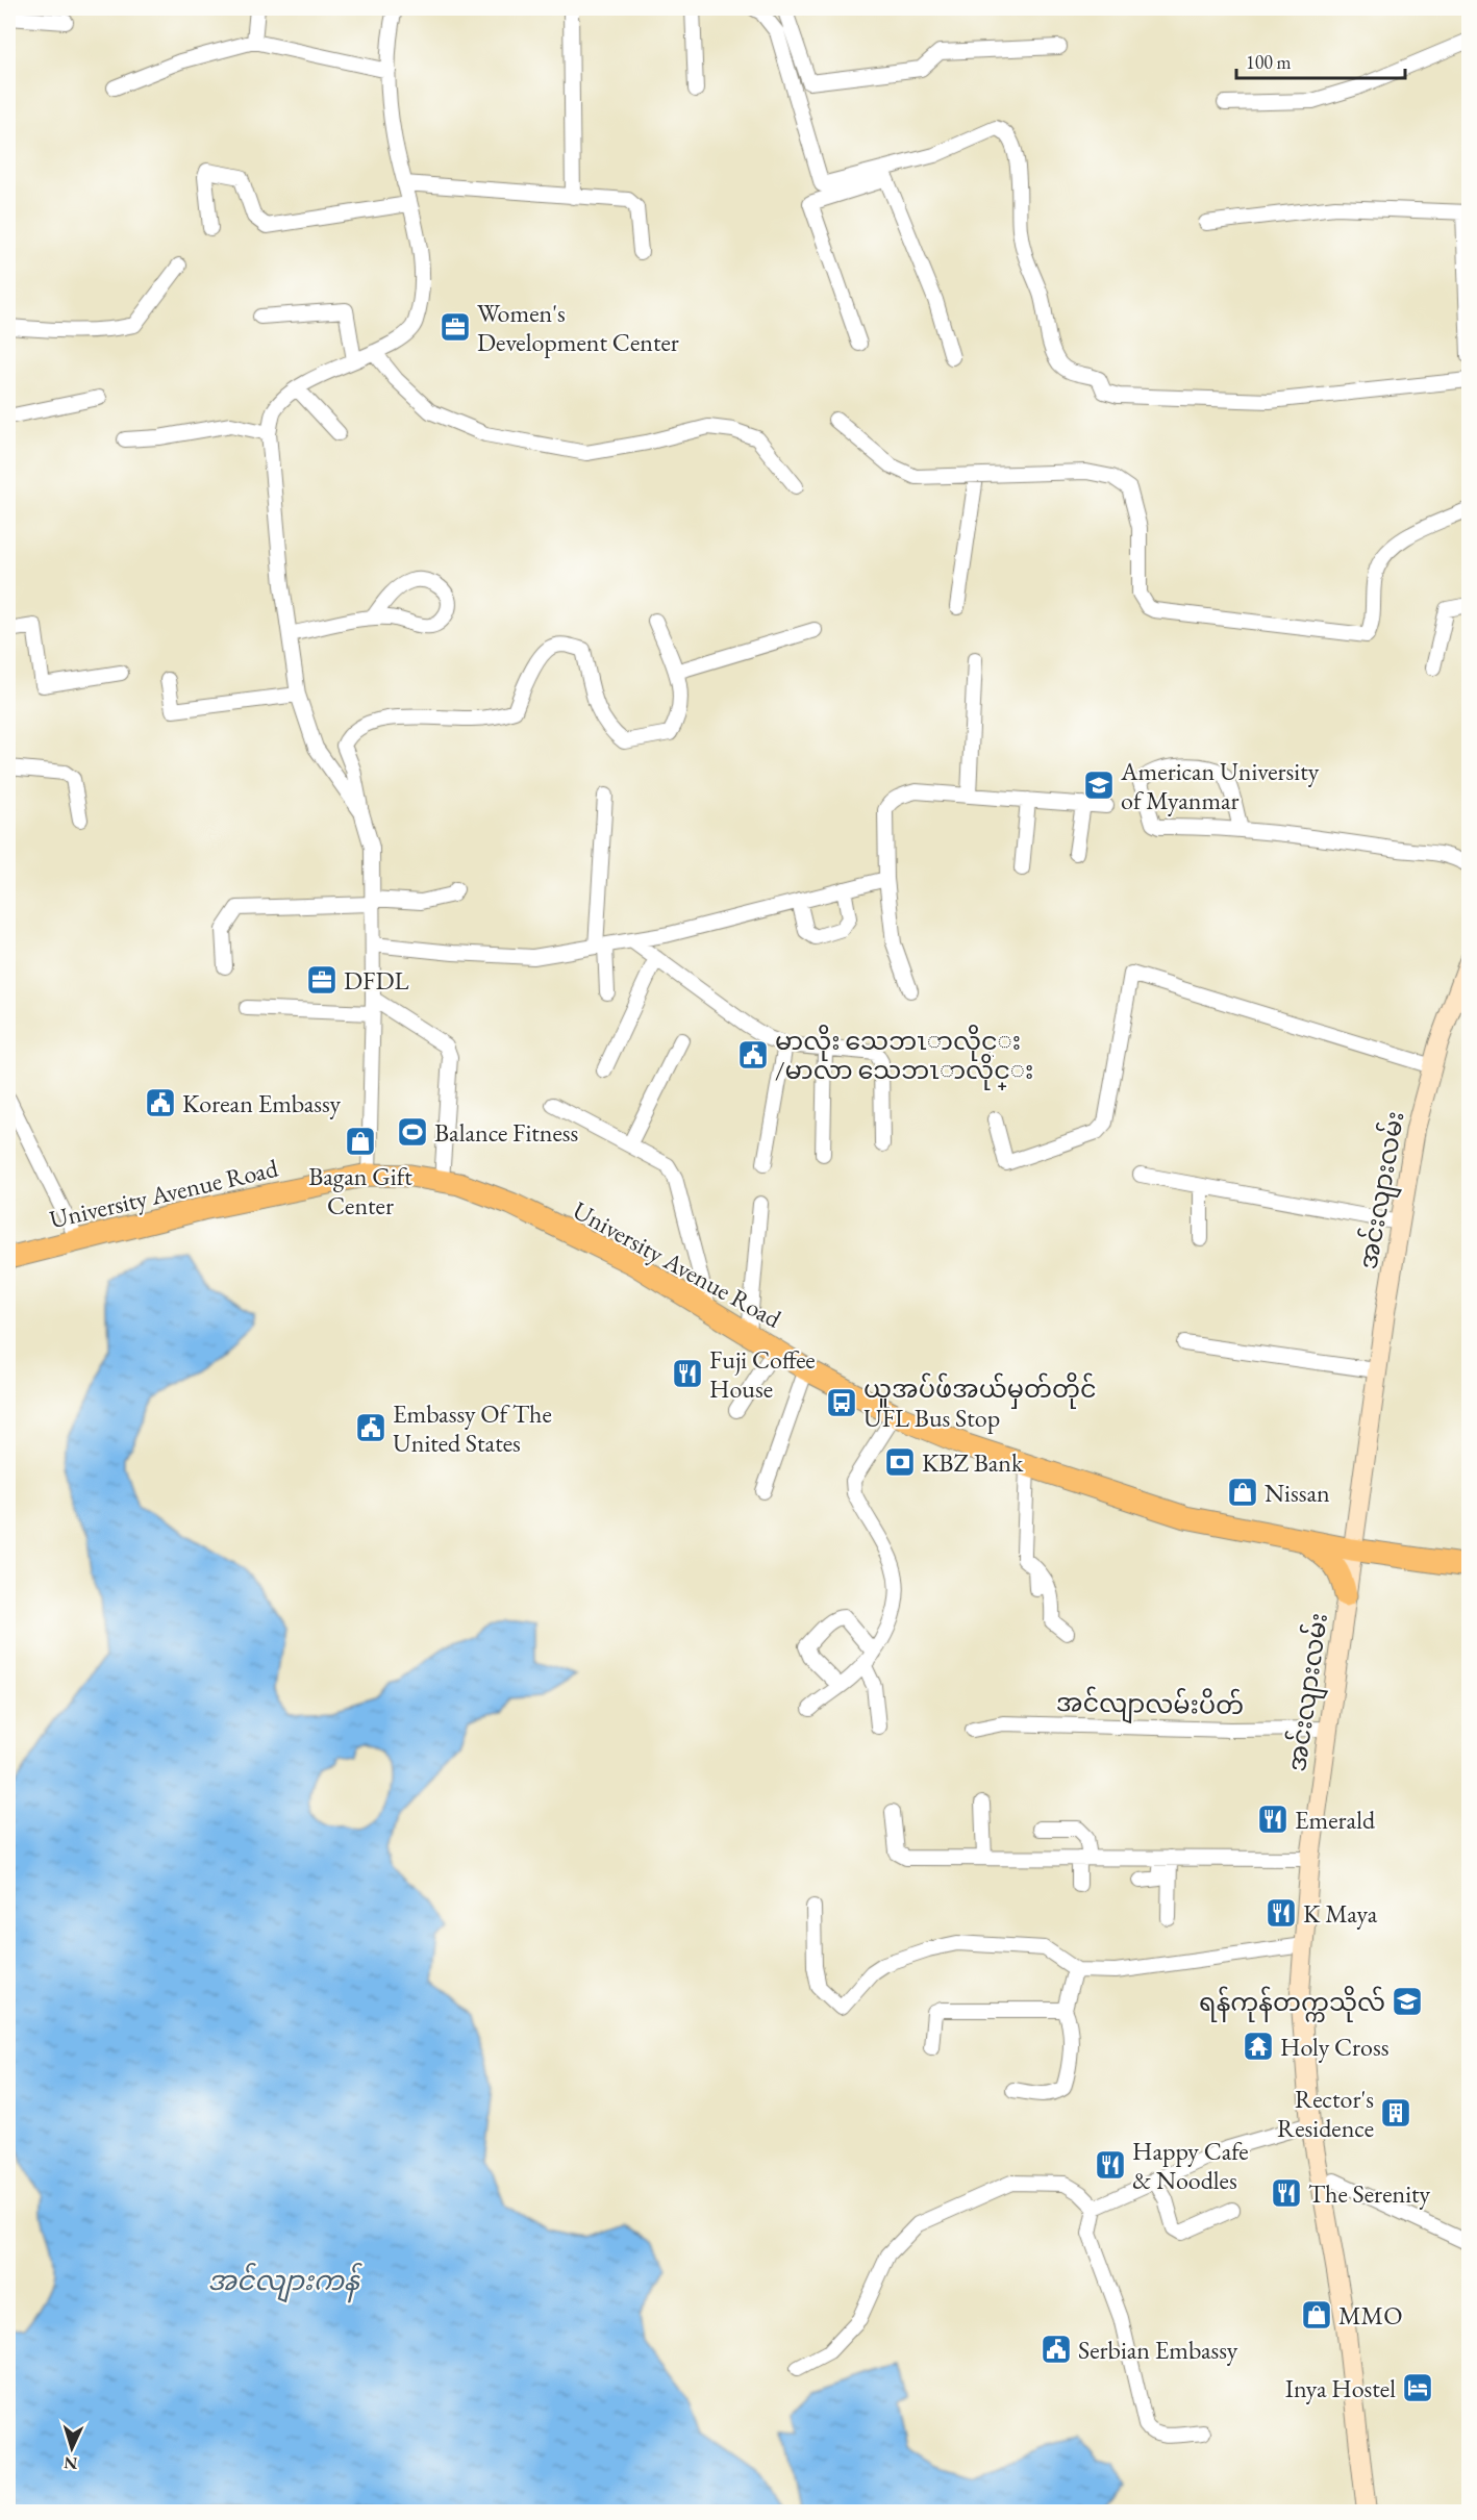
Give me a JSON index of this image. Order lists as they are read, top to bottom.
{
  "streets": {
    "main road": ["အင်းလျားလမ်း", "University Avenue Road"],
    "street": ["အင်လျာလမ်းပိတ်"]
  },
  "crossings": [
    ["အင်းလျားလမ်း", "University Avenue Road"],
    ["အင်းလျားလမ်း", "အင်လျာလမ်းပိတ်"]
  ],
  "water": ["အင်လျားကန်"],
  "places": {
    "office": ["Women's Development Center", "DFDL"],
    "school or university": ["American University of Myanmar", "ရန်ကုန်တက္ကသိုလ်"],
    "public building": [
      "မာလိုး သေဘၤာလိုင္း /မာလာ သေဘၤာလိုင္း",
      "Korean Embassy",
      "Embassy Of The United States",
      "Serbian Embassy"
    ],
    "sports": ["Balance Fitness"],
    "shop": ["Bagan Gift Center", "Nissan", "MMO"],
    "restaurant": [
      "Fuji Coffee House",
      "Emerald",
      "K Maya",
      "Happy Cafe & Noodles",
      "The Serenity"
    ],
    "bus stop": ["ယူအပ်ဖ်အယ်မှတ်တိုင် UFL Bus Stop"],
    "bank": ["KBZ Bank"],
    "temple": ["Holy Cross"],
    "building": ["Rector's Residence"],
    "hotel": ["Inya Hostel"]
  },
  "scale_bar": "100 m",
  "north": "bottom"
}
